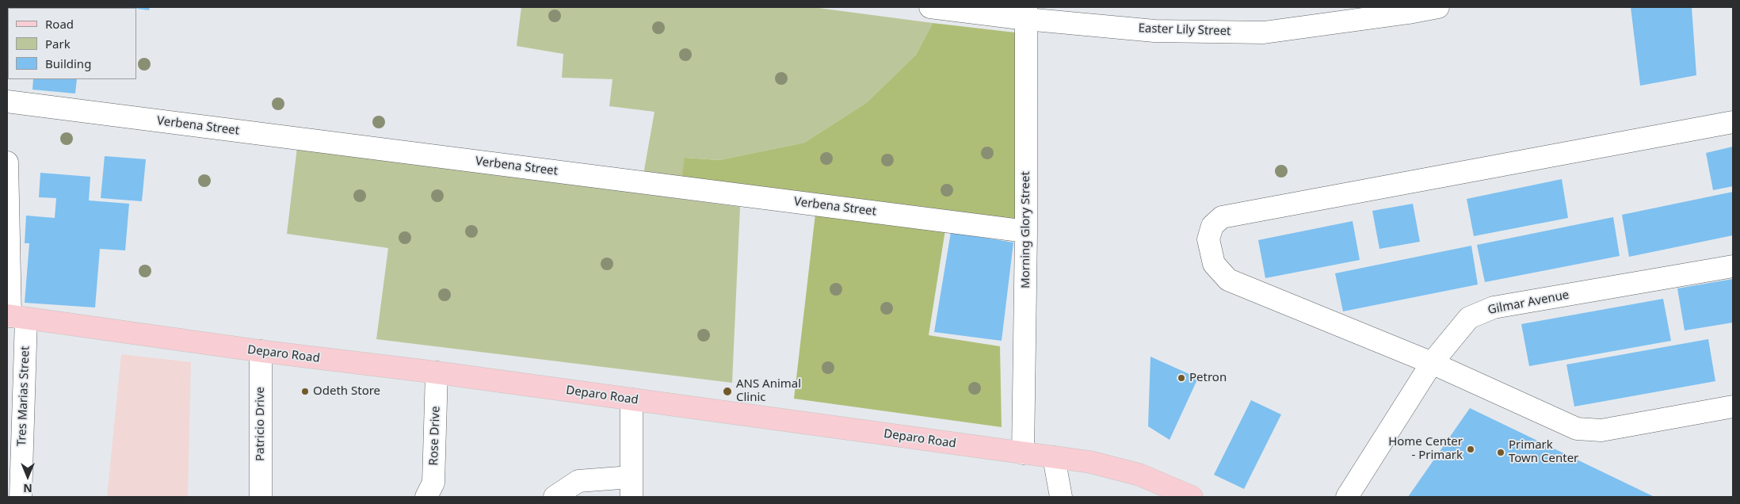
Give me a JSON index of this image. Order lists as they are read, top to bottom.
{
  "streets": {
    "main road": ["Deparo Road"],
    "street": [
      "Easter Lily Street",
      "Verbena Street",
      "Morning Glory Street",
      "Gilmar Avenue",
      "Tres Marias Street",
      "Patricio Drive",
      "Rose Drive"
    ]
  },
  "crossings": [
    ["Easter Lily Street", "Morning Glory Street"],
    ["Verbena Street", "Morning Glory Street"],
    ["Morning Glory Street", "Deparo Road"],
    ["Deparo Road", "Tres Marias Street"],
    ["Deparo Road", "Patricio Drive"],
    ["Deparo Road", "Rose Drive"]
  ],
  "places": [
    "Petron",
    "Odeth Store",
    "ANS Animal Clinic",
    "Home Center - Primark",
    "Primark Town Center"
  ],
  "legend": ["Road", "Park", "Building"],
  "north": "bottom"
}
